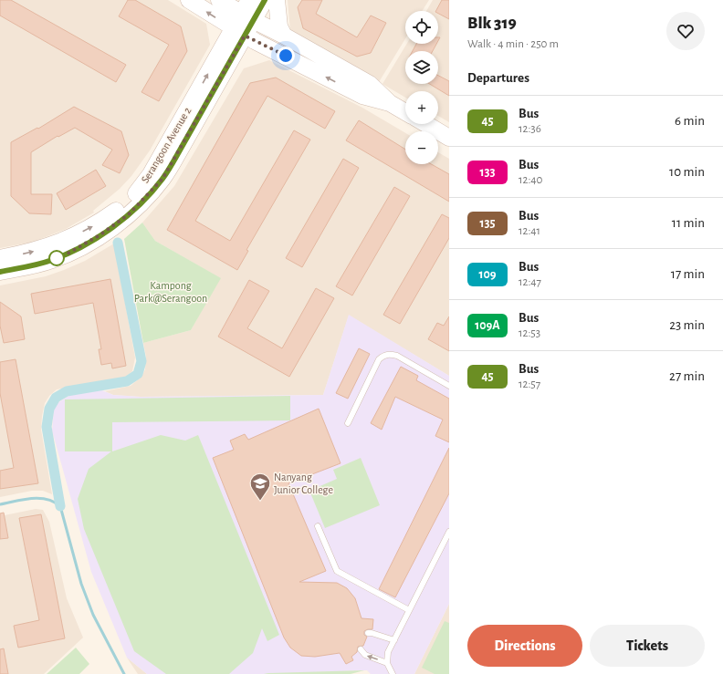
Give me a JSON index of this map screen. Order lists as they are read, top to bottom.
{
  "streets": {
    "main road": ["Serangoon Avenue 2"]
  },
  "parks": ["Kampong Park@Serangoon"],
  "places": {
    "school or university": ["Nanyang Junior College"]
  },
  "lines": ["bus line 45"],
  "page": {
    "heading": [
      ["Blk 319", "Walk · 4 min · 250 m"],
      "Departures"
    ],
    "map_buttons": ["+", "−"],
    "list": [
      {
        "mark": "45",
        "name": "Bus",
        "note": "12:36",
        "value": "6 min"
      },
      {
        "mark": "133",
        "name": "Bus",
        "note": "12:40",
        "value": "10 min"
      },
      {
        "mark": "135",
        "name": "Bus",
        "note": "12:41",
        "value": "11 min"
      },
      {
        "mark": "109",
        "name": "Bus",
        "note": "12:47",
        "value": "17 min"
      },
      {
        "mark": "109A",
        "name": "Bus",
        "note": "12:53",
        "value": "23 min"
      },
      {
        "mark": "45",
        "name": "Bus",
        "note": "12:57",
        "value": "27 min"
      }
    ],
    "buttons": ["Directions", "Tickets"]
  }
}
